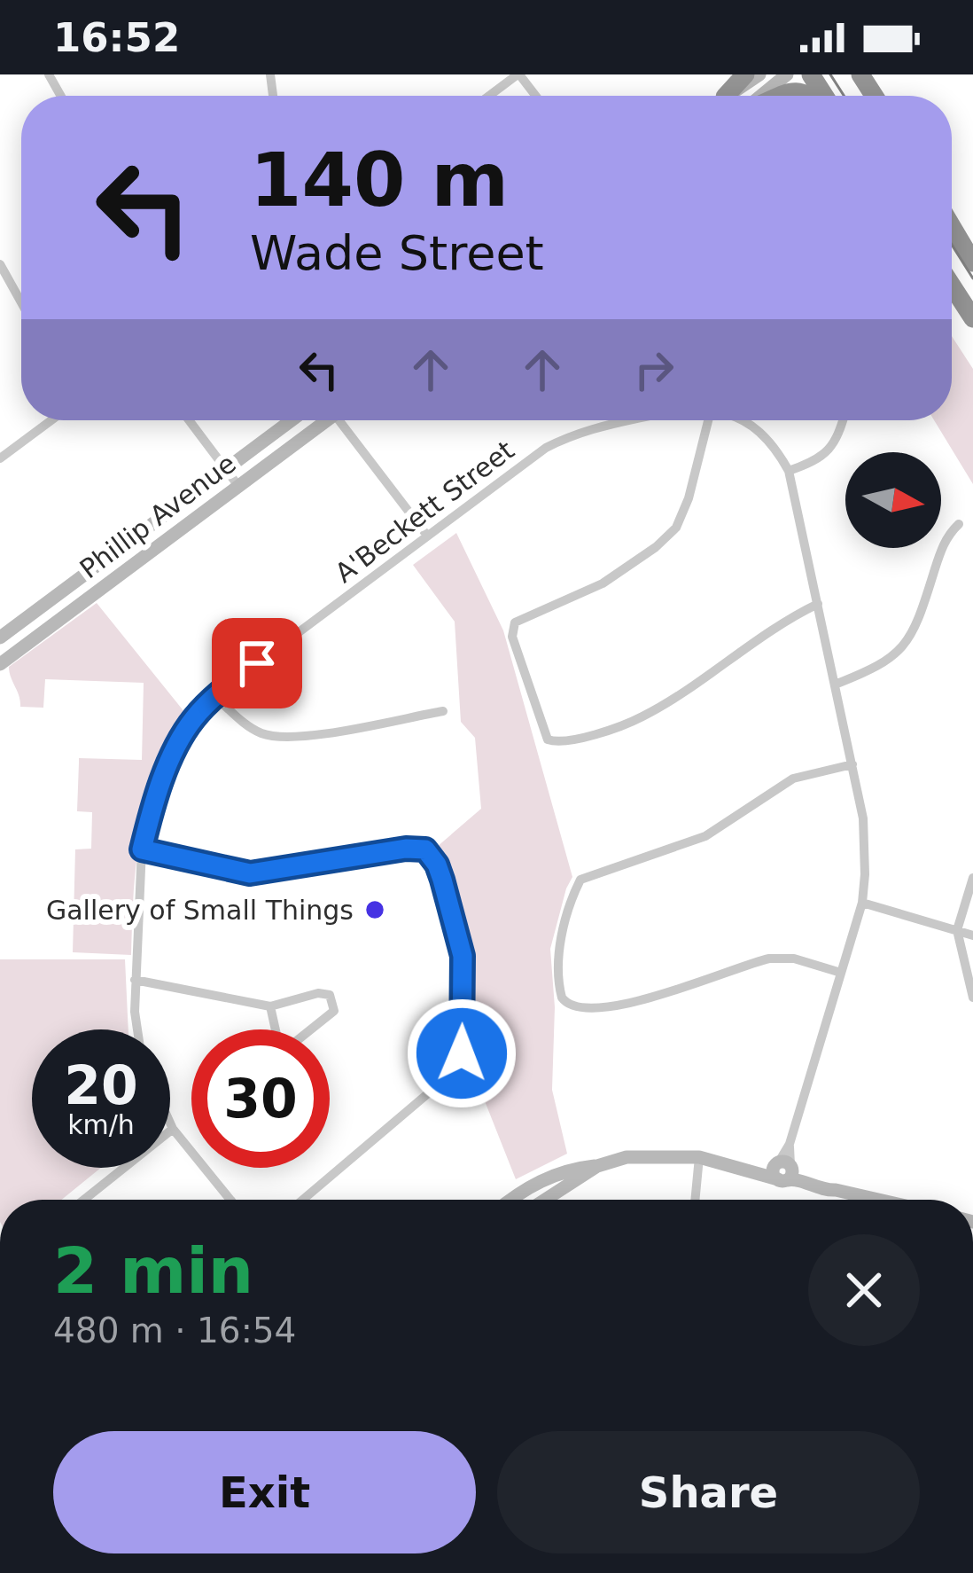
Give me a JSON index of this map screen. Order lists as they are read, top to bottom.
{
  "streets": {
    "main road": ["Phillip Avenue"],
    "street": ["A'Beckett Street"]
  },
  "places": ["Gallery of Small Things"],
  "north": "right",
  "page": {
    "status": "16:52",
    "turn": ["140 m", "Wade Street"],
    "speed": "20 km/h",
    "limit": "30",
    "heading": ["2 min", "480 m · 16:54"],
    "buttons": ["Exit", "Share"]
  }
}
